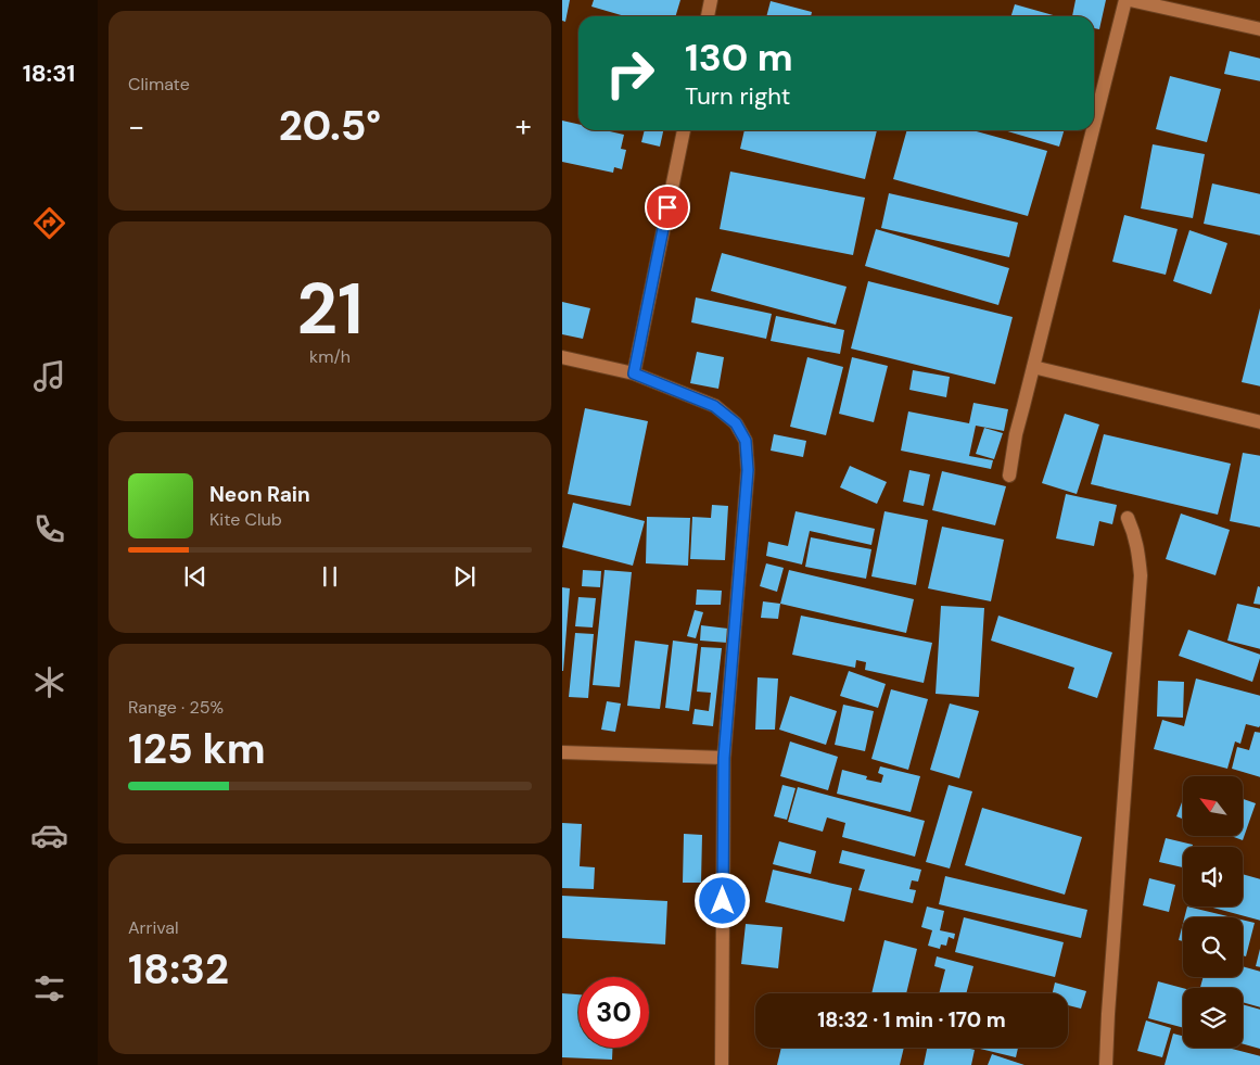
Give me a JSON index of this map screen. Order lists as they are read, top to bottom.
{
  "north": "top left",
  "page": {
    "tabs": "18:31",
    "tile": [
      "Climate",
      ["21", "km/h"],
      ["Range · 25%", "125 km"],
      ["Arrival", "18:32"]
    ],
    "turn": ["130 m", "Turn right"],
    "heat": ["−", "20.5°", "+"],
    "song": ["Neon Rain", "Kite Club"],
    "limit": "30",
    "trip": "18:32 · 1 min · 170 m"
  }
}
